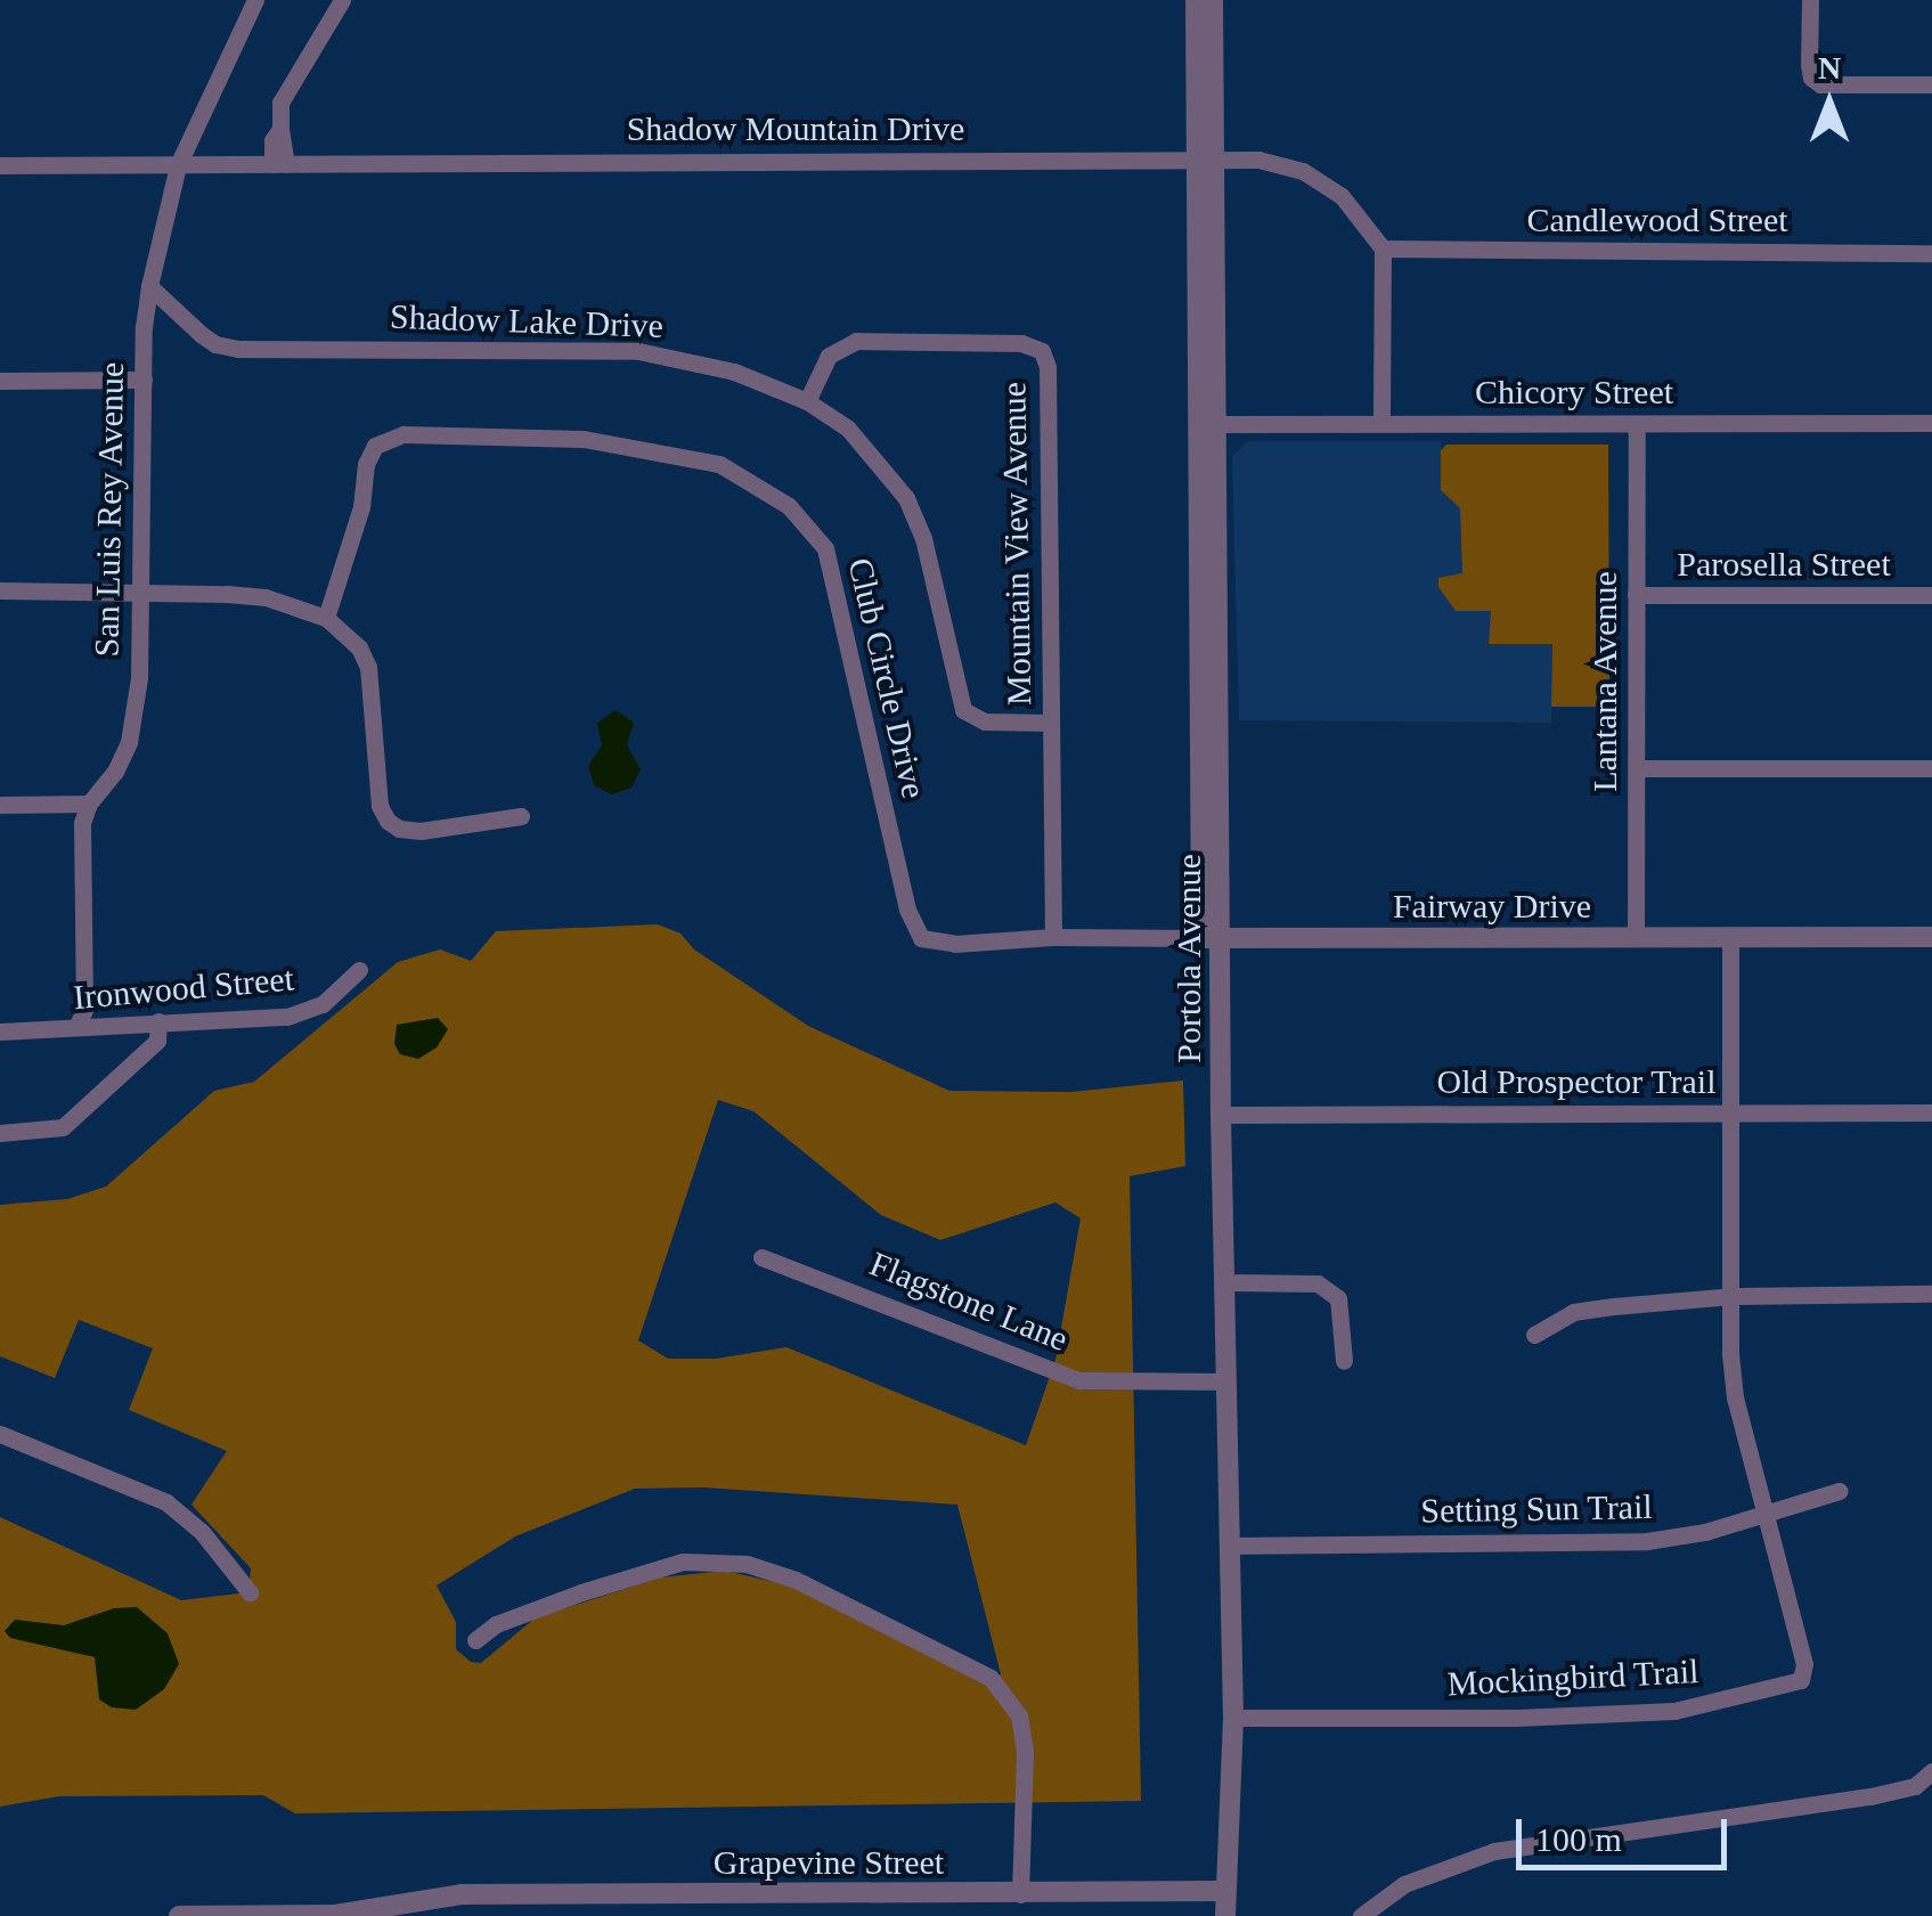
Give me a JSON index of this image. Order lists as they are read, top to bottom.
{
  "streets": {
    "street": [
      "Shadow Mountain Drive",
      "Candlewood Street",
      "Shadow Lake Drive",
      "Chicory Street",
      "San Luis Rey Avenue",
      "Mountain View Avenue",
      "Parosella Street",
      "Club Circle Drive",
      "Lantana Avenue",
      "Fairway Drive",
      "Portola Avenue",
      "Ironwood Street",
      "Old Prospector Trail",
      "Flagstone Lane",
      "Setting Sun Trail",
      "Mockingbird Trail",
      "Grapevine Street"
    ]
  },
  "crossings": [
    ["Shadow Mountain Drive", "Candlewood Street"],
    ["Shadow Mountain Drive", "San Luis Rey Avenue"],
    ["Shadow Mountain Drive", "Portola Avenue"],
    ["Shadow Lake Drive", "San Luis Rey Avenue"],
    ["Shadow Lake Drive", "Mountain View Avenue"],
    ["Chicory Street", "Lantana Avenue"],
    ["Chicory Street", "Portola Avenue"],
    ["San Luis Rey Avenue", "Ironwood Street"],
    ["Mountain View Avenue", "Club Circle Drive"],
    ["Mountain View Avenue", "Fairway Drive"],
    ["Parosella Street", "Lantana Avenue"],
    ["Club Circle Drive", "Fairway Drive"],
    ["Lantana Avenue", "Fairway Drive"],
    ["Fairway Drive", "Portola Avenue"],
    ["Portola Avenue", "Old Prospector Trail"],
    ["Portola Avenue", "Flagstone Lane"],
    ["Portola Avenue", "Setting Sun Trail"],
    ["Portola Avenue", "Mockingbird Trail"],
    ["Portola Avenue", "Grapevine Street"],
    ["Setting Sun Trail", "Mockingbird Trail"]
  ],
  "scale_bar": "100 m",
  "north": "top"
}
